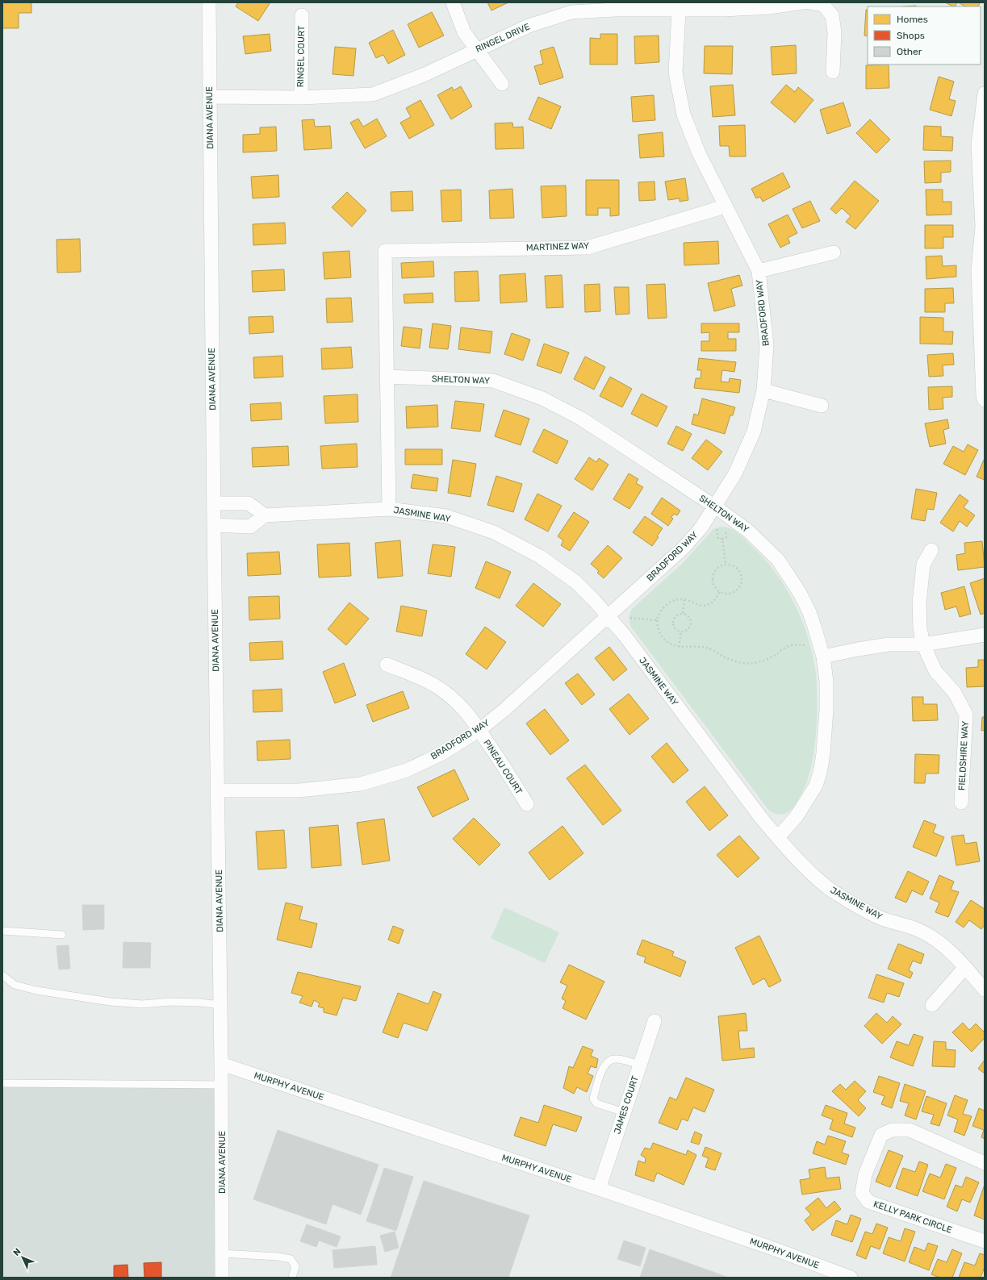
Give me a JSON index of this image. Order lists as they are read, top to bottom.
{
  "streets": {
    "street": [
      "RINGEL DRIVE",
      "RINGEL COURT",
      "DIANA AVENUE",
      "MARTINEZ WAY",
      "BRADFORD WAY",
      "SHELTON WAY",
      "JASMINE WAY",
      "FIELDSHIRE WAY",
      "PINEAU COURT",
      "MURPHY AVENUE",
      "JAMES COURT",
      "KELLY PARK CIRCLE"
    ]
  },
  "crossings": [
    ["RINGEL DRIVE", "RINGEL COURT"],
    ["RINGEL DRIVE", "DIANA AVENUE"],
    ["RINGEL DRIVE", "BRADFORD WAY"],
    ["DIANA AVENUE", "BRADFORD WAY"],
    ["DIANA AVENUE", "MURPHY AVENUE"],
    ["MARTINEZ WAY", "BRADFORD WAY"],
    ["MARTINEZ WAY", "SHELTON WAY"],
    ["BRADFORD WAY", "SHELTON WAY"],
    ["BRADFORD WAY", "JASMINE WAY"],
    ["BRADFORD WAY", "PINEAU COURT"],
    ["SHELTON WAY", "JASMINE WAY"],
    ["MURPHY AVENUE", "JAMES COURT"]
  ],
  "legend": ["Homes", "Shops", "Other"],
  "north": "top left"
}
